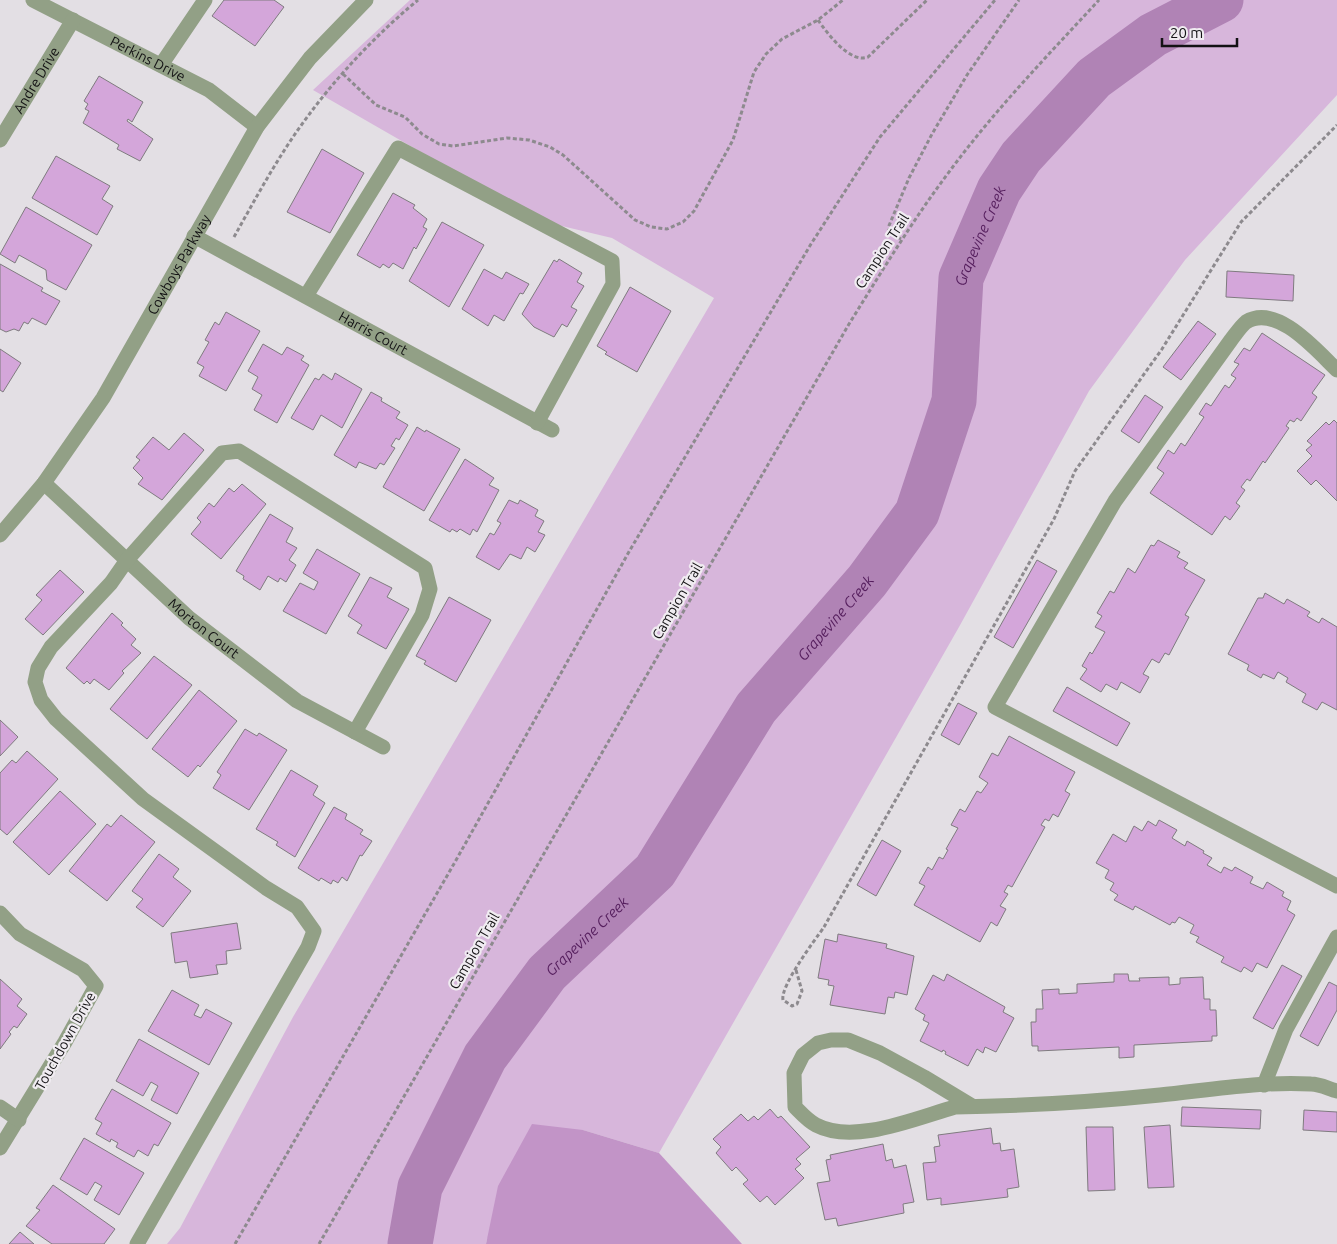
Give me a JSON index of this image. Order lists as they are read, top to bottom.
{
  "streets": {
    "street": [
      "Perkins Drive",
      "Andre Drive",
      "Cowboys Parkway",
      "Harris Court",
      "Morton Court",
      "Touchdown Drive"
    ],
    "path": ["Campion Trail"]
  },
  "crossings": [
    ["Perkins Drive", "Andre Drive"],
    ["Perkins Drive", "Cowboys Parkway"],
    ["Cowboys Parkway", "Harris Court"],
    ["Cowboys Parkway", "Morton Court"]
  ],
  "water": ["Grapevine Creek"],
  "scale_bar": "20 m"
}
